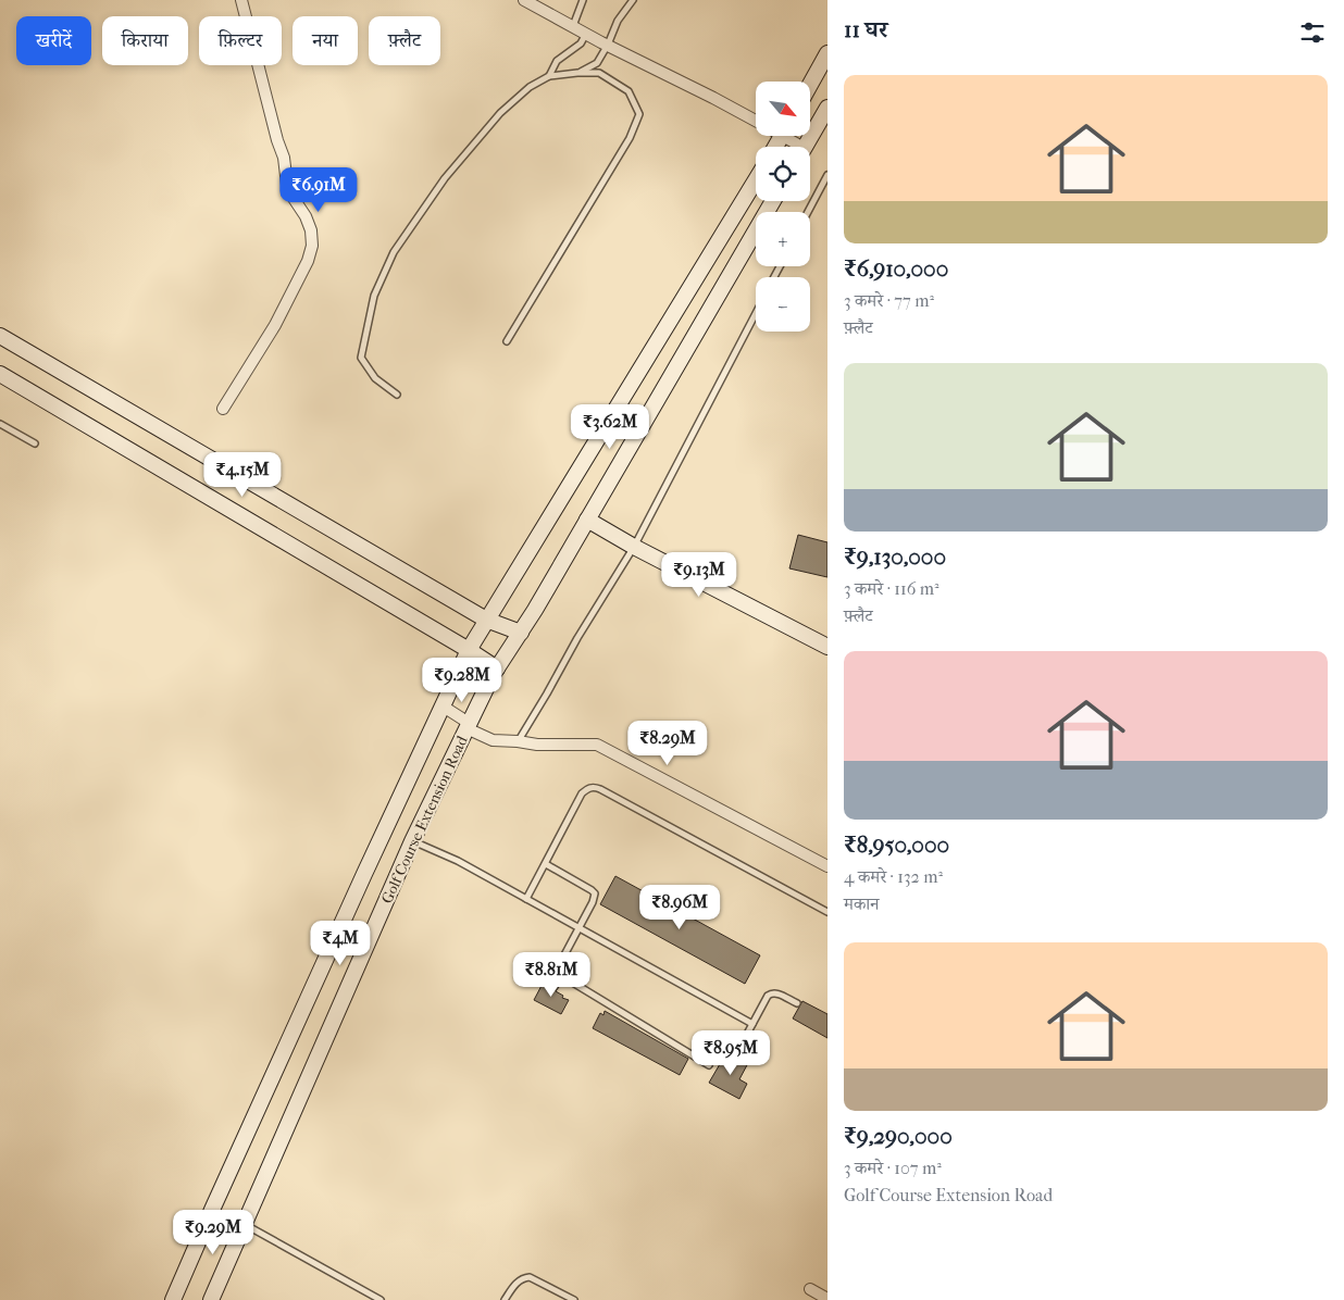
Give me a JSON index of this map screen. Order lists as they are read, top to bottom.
{
  "streets": {
    "main road": ["Golf Course Extension Road"]
  },
  "north": "bottom right",
  "page": {
    "heading": "11 घर",
    "chip": [
      "खरीदें",
      "किराया",
      "फ़िल्टर",
      "नया",
      "फ़्लैट"
    ],
    "list": [
      {
        "name": "₹6,910,000",
        "note": "3 कमरे · 77 m² · फ़्लैट"
      },
      {
        "name": "₹9,130,000",
        "note": "3 कमरे · 116 m² · फ़्लैट"
      },
      {
        "name": "₹8,950,000",
        "note": "4 कमरे · 132 m² · मकान"
      },
      {
        "name": "₹9,290,000",
        "note": "3 कमरे · 107 m² · Golf Course Extension Road"
      }
    ],
    "map_buttons": ["+", "−"],
    "price": [
      "₹6.91M",
      "₹3.62M",
      "₹4.15M",
      "₹9.13M",
      "₹9.28M",
      "₹8.29M",
      "₹8.96M",
      "₹4M",
      "₹8.81M",
      "₹8.95M",
      "₹9.29M"
    ]
  }
}
